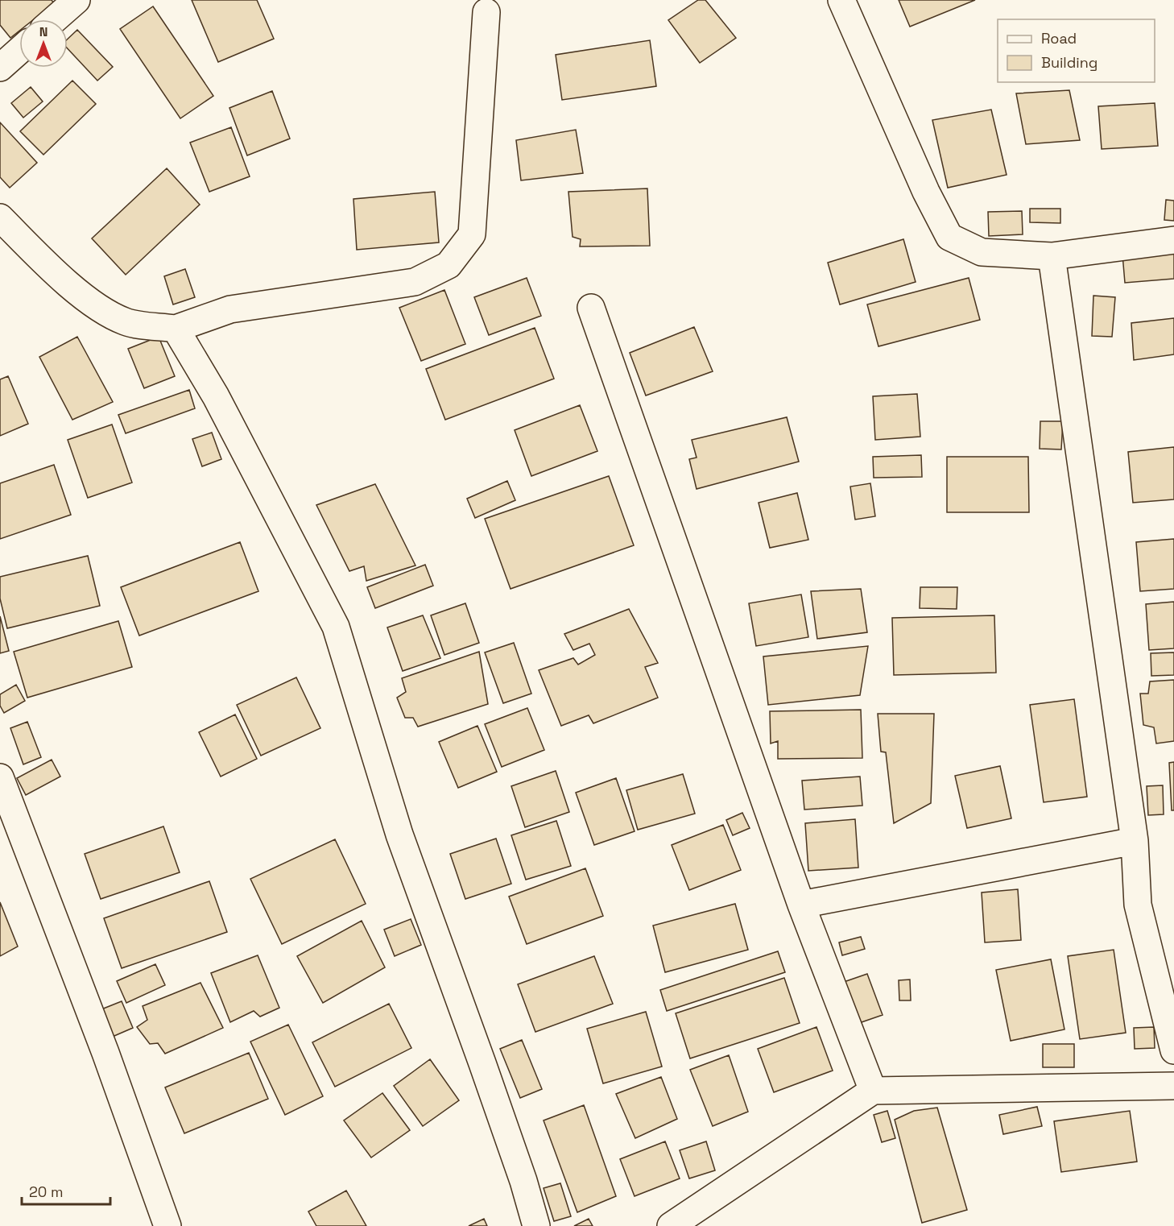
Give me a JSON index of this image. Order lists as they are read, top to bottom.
{
  "legend": ["Road", "Building"],
  "scale_bar": "20 m",
  "north": "top"
}
